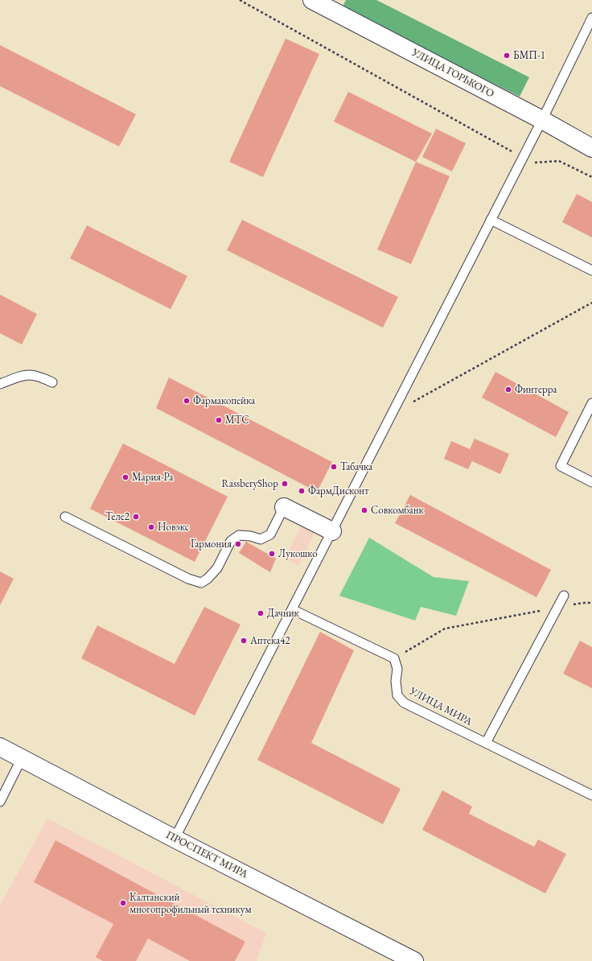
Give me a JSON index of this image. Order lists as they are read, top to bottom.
{
  "streets": {
    "street": ["УЛИЦА ГОРЬКОГО", "ПРОСПЕКТ МИРА"],
    "lane": ["УЛИЦА МИРА"]
  },
  "places": [
    "БМП-1",
    "Финтерра",
    "Фармакопейка",
    "МТС",
    "Табачка",
    "Мария-Ра",
    "RassberyShop",
    "ФармДисконт",
    "Совкомбанк",
    "Теле2",
    "Новэкс",
    "Гармония",
    "Лукошко",
    "Дачник",
    "Аптека42",
    "Калтанский многопрофильный техникум"
  ]
}
